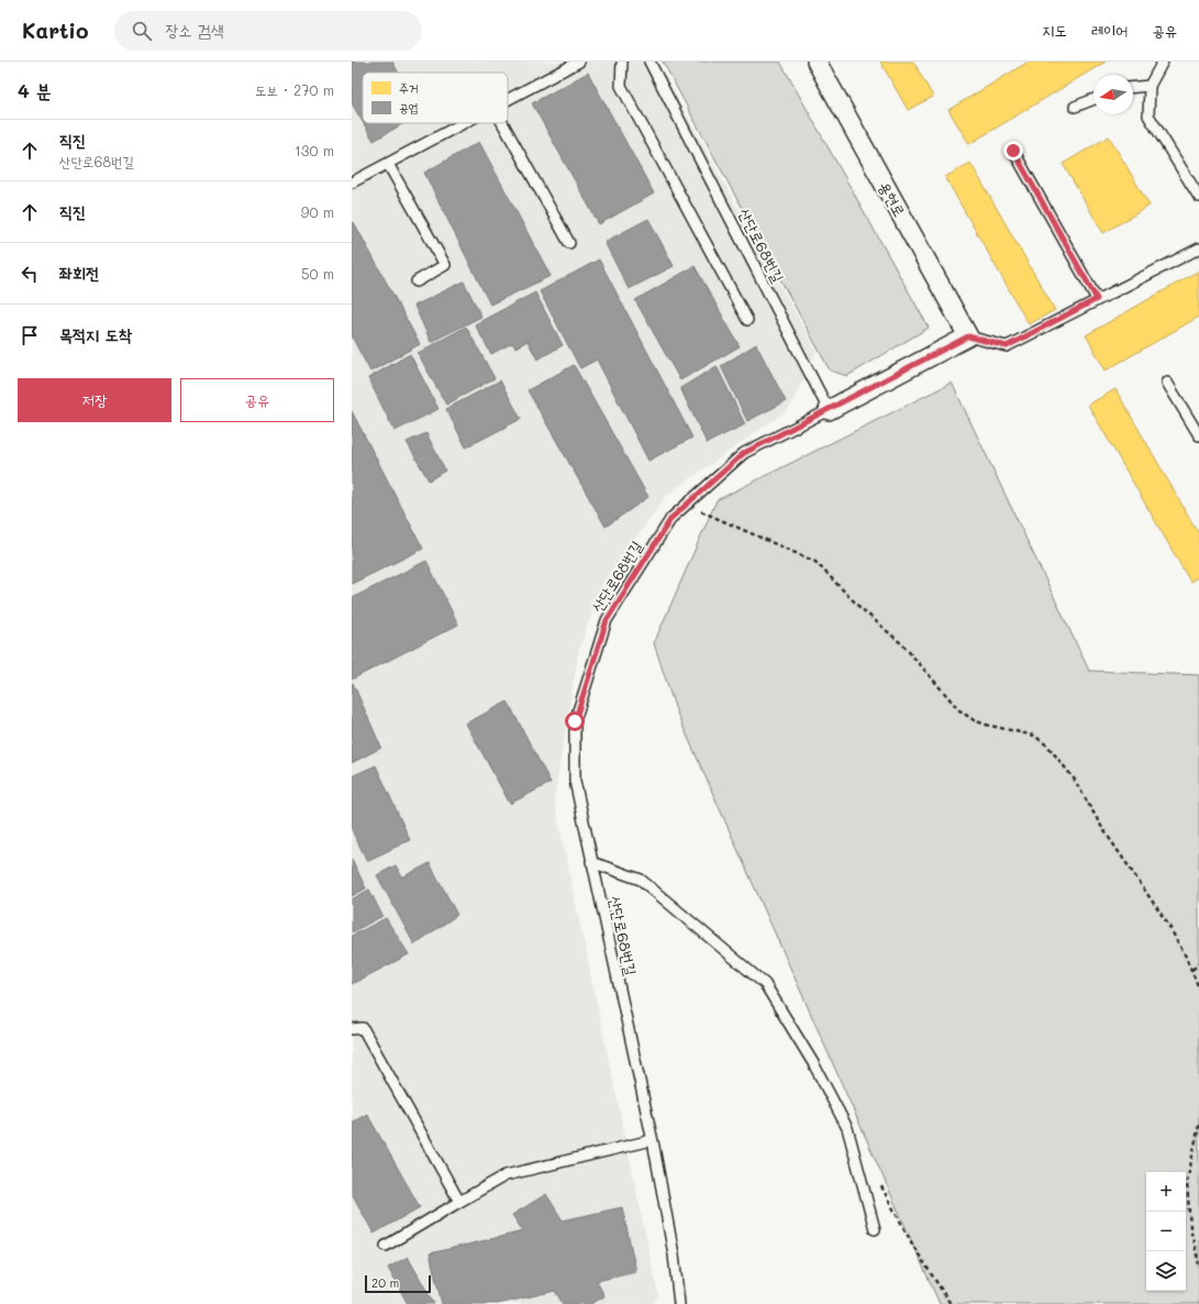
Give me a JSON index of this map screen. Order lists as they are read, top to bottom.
{
  "streets": {
    "street": ["용현로"],
    "lane": ["산단로68번길"]
  },
  "legend": ["주거", "공업"],
  "scale_bar": "20 m",
  "north": "left",
  "page": {
    "header": "Kartio",
    "search": "장소 검색",
    "nav": ["지도", "레이어", "공유"],
    "heading": ["4 분", "도보 · 270 m"],
    "list": [
      ["직진", "산단로68번길", "130 m"],
      ["직진", "90 m"],
      ["좌회전", "50 m"],
      "목적지 도착"
    ],
    "buttons": ["저장", "공유"],
    "map_buttons": ["+", "−"],
    "scale": "20 m"
  }
}
